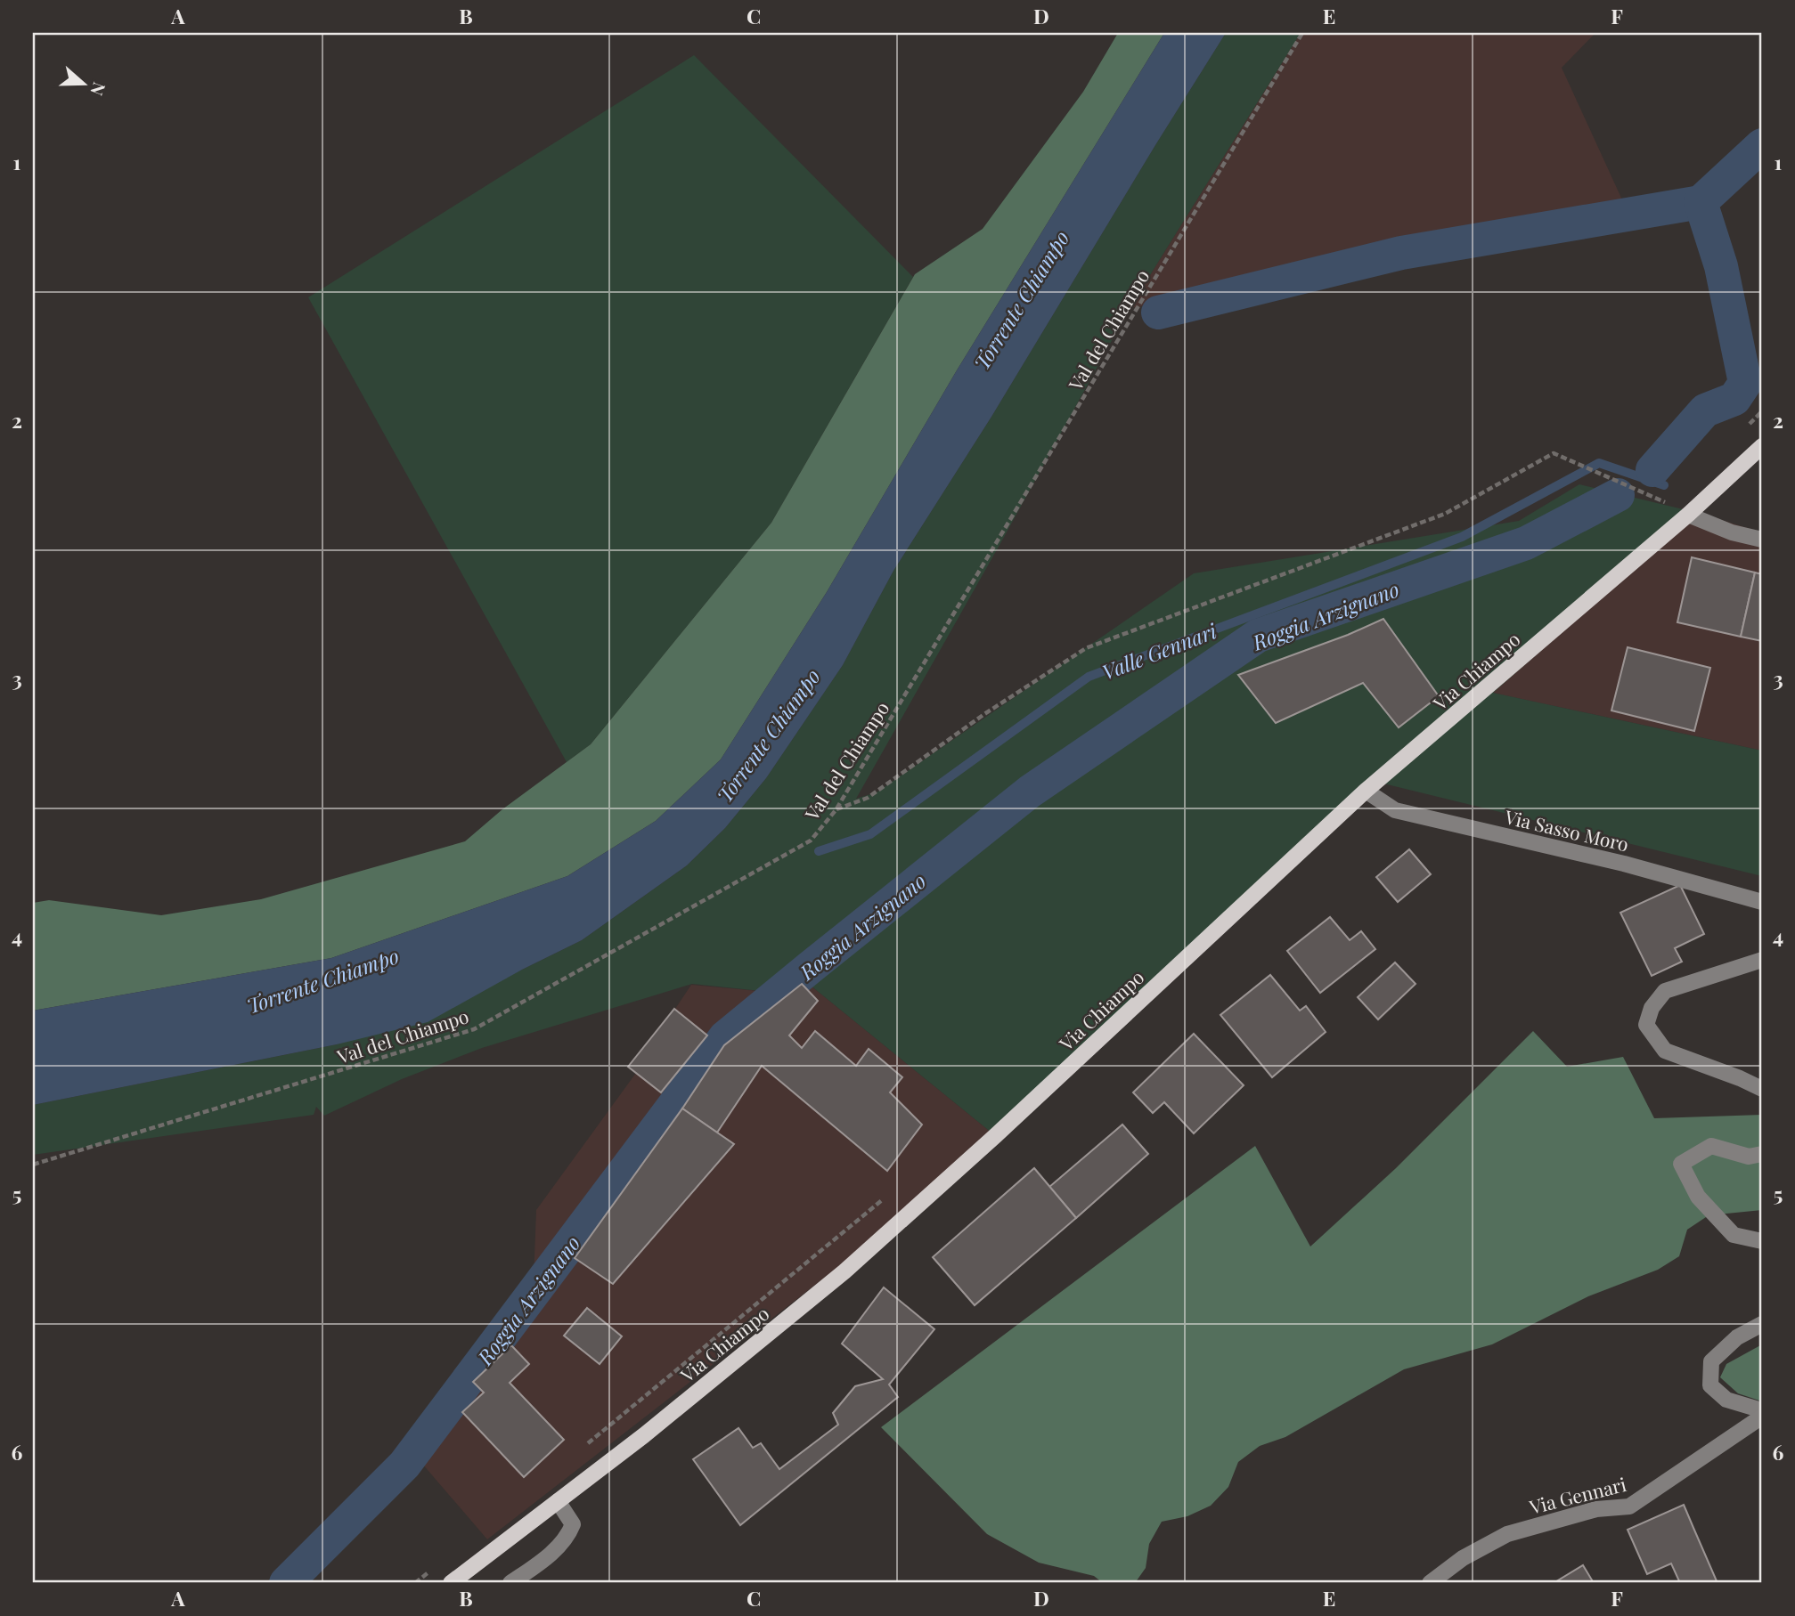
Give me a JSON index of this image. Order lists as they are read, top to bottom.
{
  "streets": {
    "main road": ["Via Chiampo"],
    "street": ["Via Sasso Moro", "Via Gennari"],
    "path": ["Val del Chiampo"]
  },
  "crossings": [
    ["Via Chiampo", "Via Sasso Moro"]
  ],
  "water": ["Torrente Chiampo", "Roggia Arzignano", "Valle Gennari"],
  "north": "right",
  "grid": {
    "columns": [
      "A",
      "B",
      "C",
      "D",
      "E",
      "F"
    ],
    "rows": [
      "1",
      "2",
      "3",
      "4",
      "5",
      "6"
    ]
  }
}
